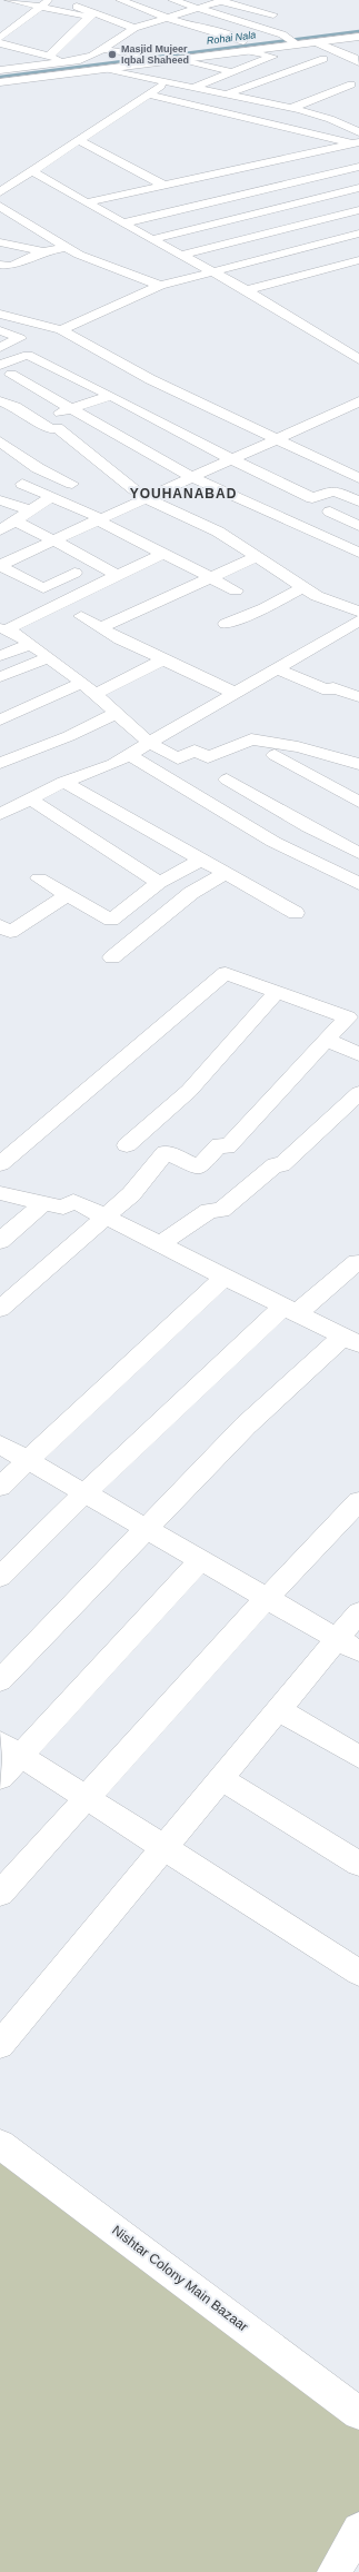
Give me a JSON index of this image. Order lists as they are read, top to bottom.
{
  "streets": {
    "street": ["Nishtar Colony Main Bazaar"]
  },
  "districts": ["YOUHANABAD"],
  "water": ["Rohai Nala"],
  "places": ["Masjid Mujeer Iqbal Shaheed"]
}
